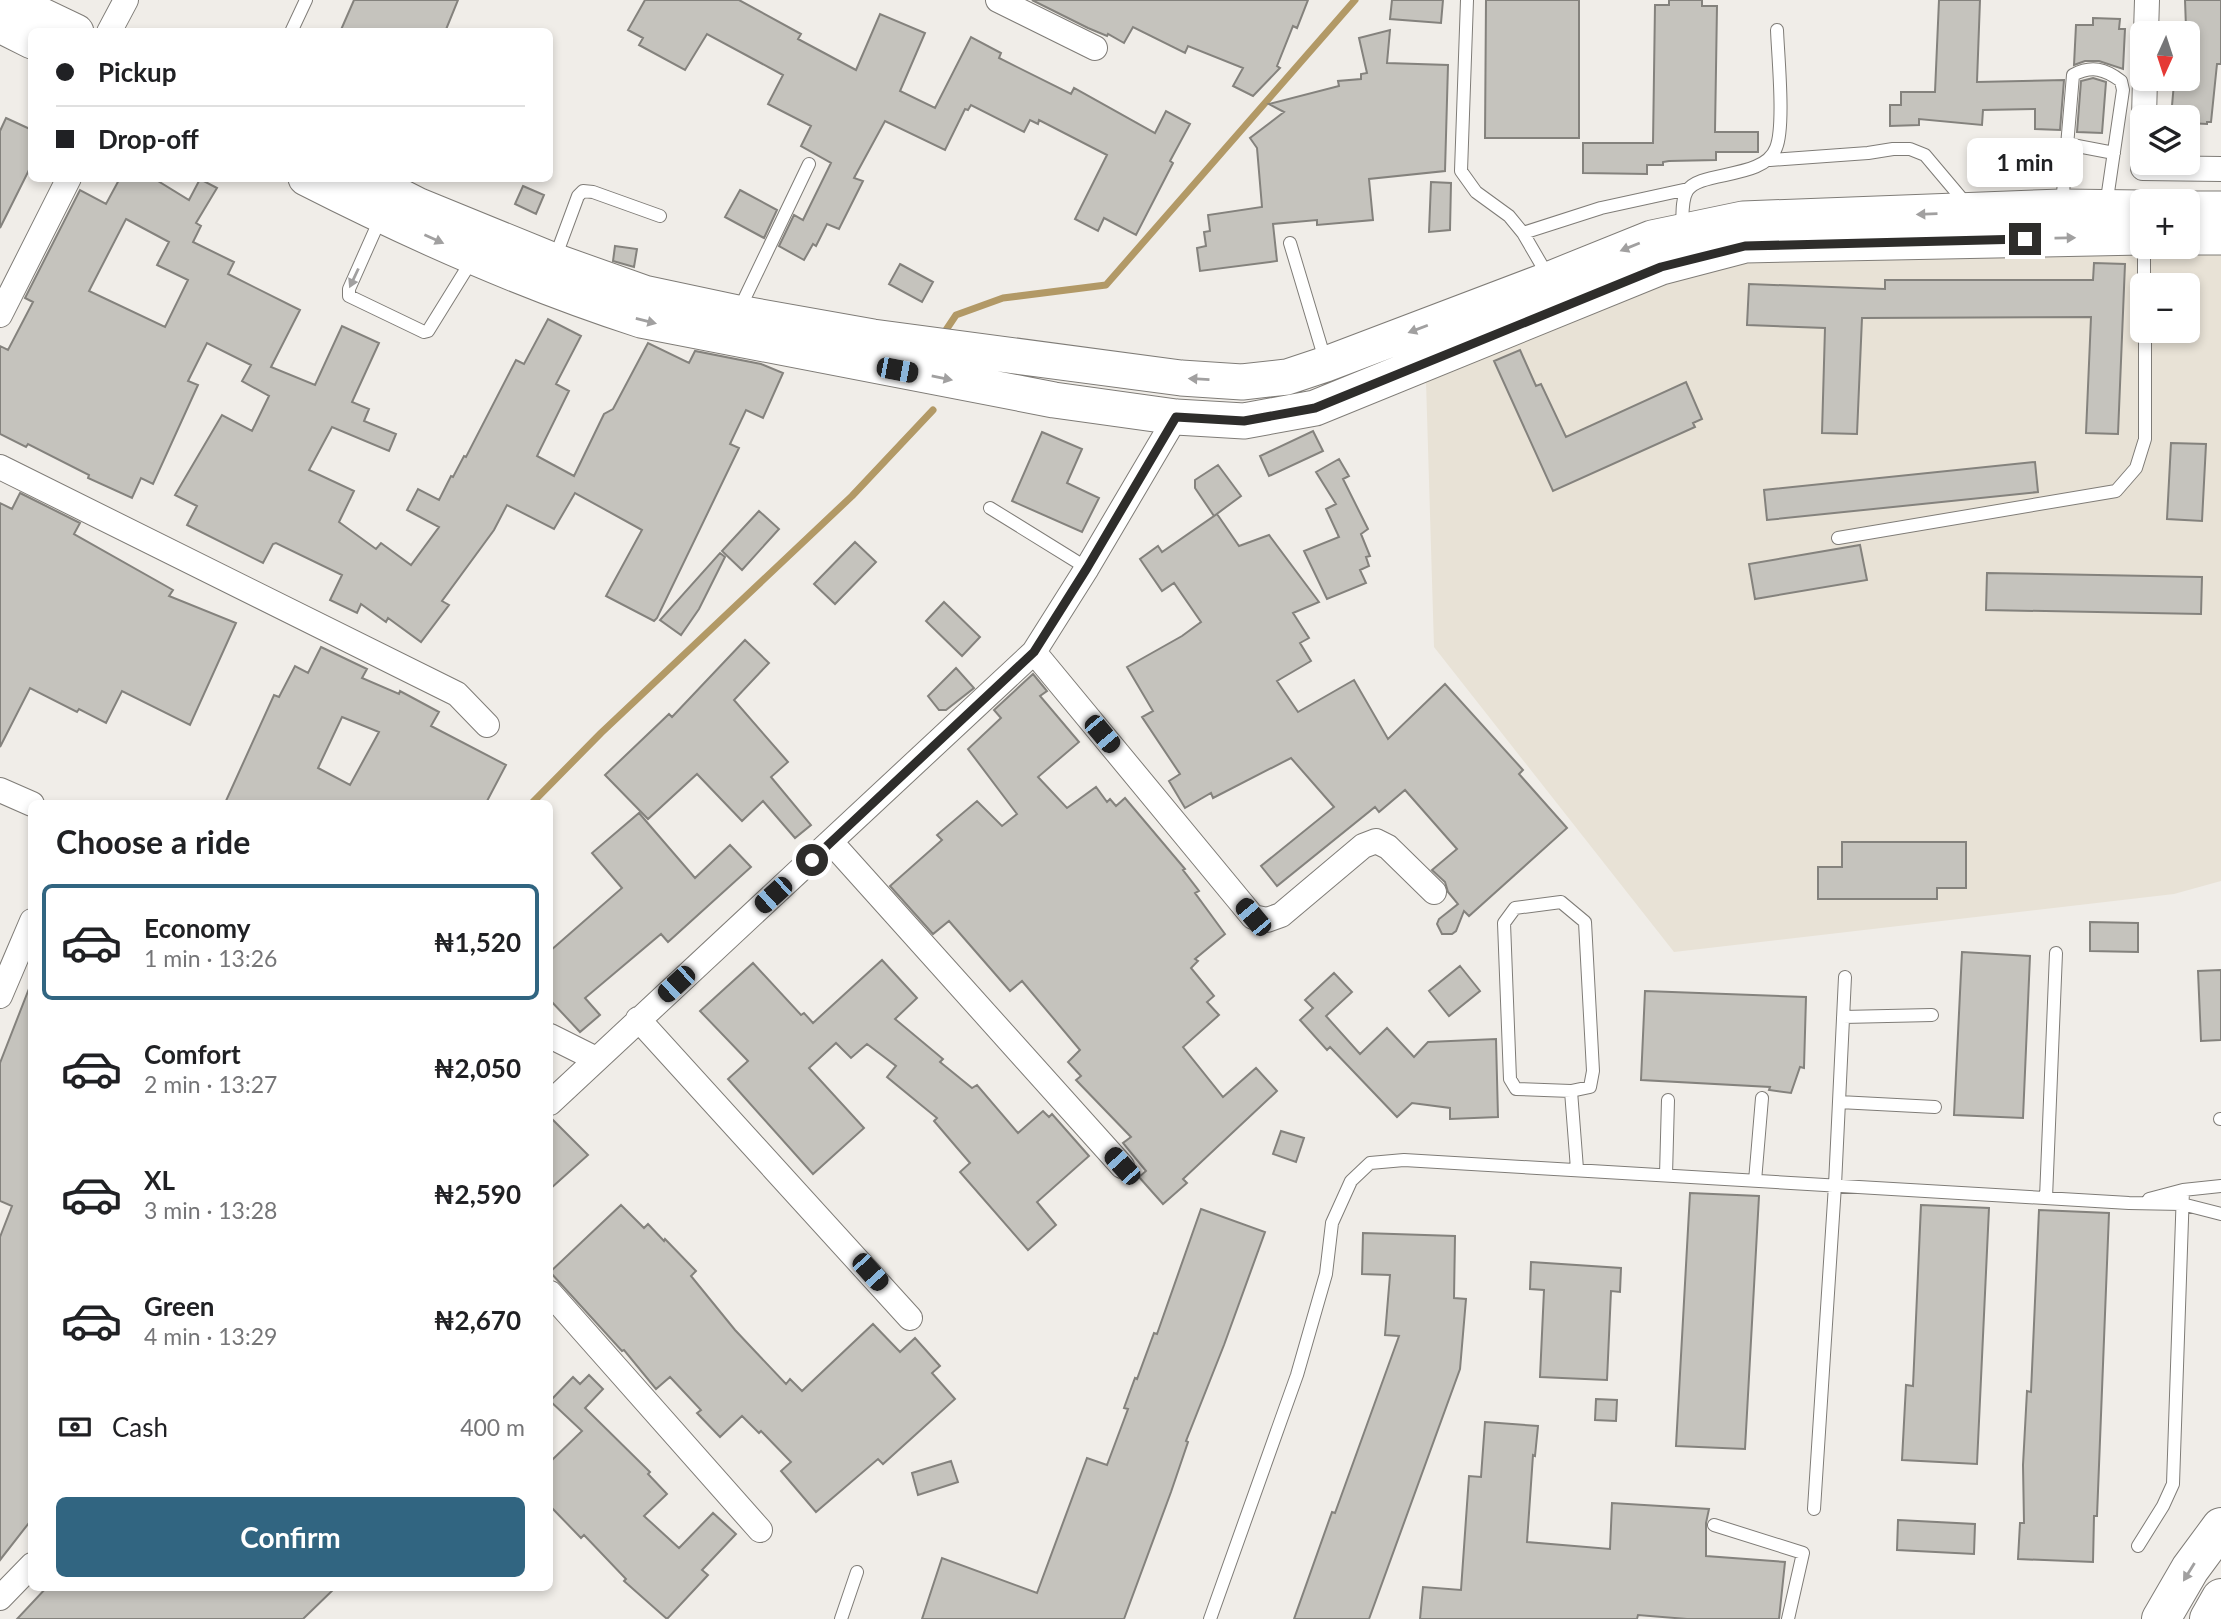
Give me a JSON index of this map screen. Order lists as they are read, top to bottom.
{
  "north": "bottom",
  "page": {
    "map_buttons": ["+", "−"],
    "banner": ["Pickup", "Drop-off"],
    "bubble": "1 min",
    "heading": "Choose a ride",
    "list": [
      {
        "name": "Economy",
        "note": "1 min · 13:26",
        "value": "₦1,520"
      },
      {
        "name": "Comfort",
        "note": "2 min · 13:27",
        "value": "₦2,050"
      },
      {
        "name": "XL",
        "note": "3 min · 13:28",
        "value": "₦2,590"
      },
      {
        "name": "Green",
        "note": "4 min · 13:29",
        "value": "₦2,670"
      }
    ],
    "pay": ["Cash", "400 m"],
    "buttons": "Confirm"
  }
}
